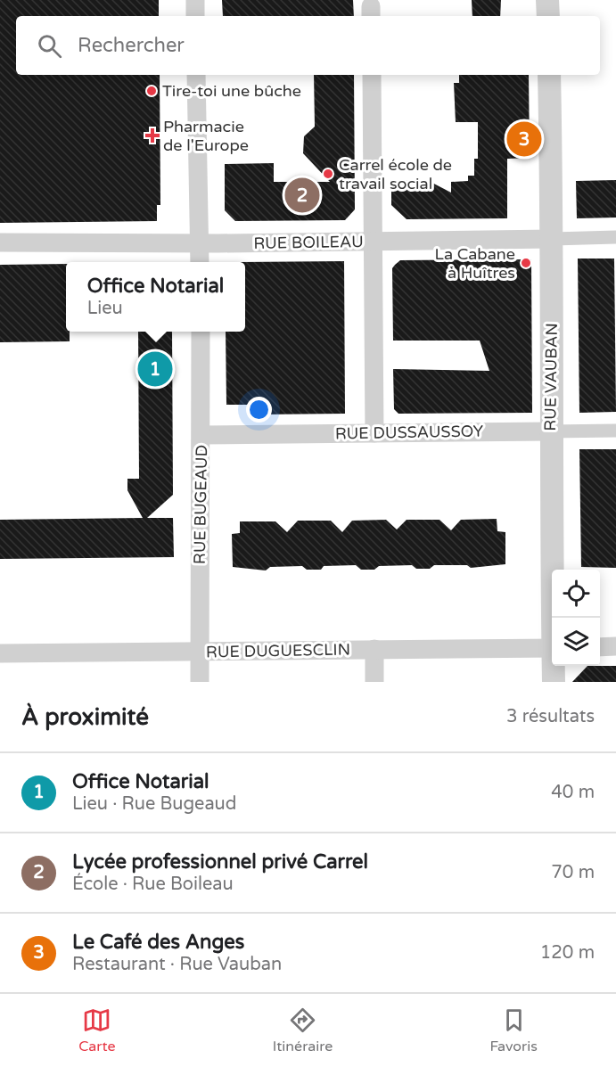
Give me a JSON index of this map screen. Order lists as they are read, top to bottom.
{
  "streets": {
    "street": [
      "RUE BOILEAU",
      "RUE VAUBAN",
      "RUE DUSSAUSSOY",
      "RUE BUGEAUD",
      "RUE DUGUESCLIN"
    ]
  },
  "crossings": [
    ["RUE BOILEAU", "RUE VAUBAN"],
    ["RUE VAUBAN", "RUE DUSSAUSSOY"],
    ["RUE DUSSAUSSOY", "RUE BUGEAUD"],
    ["RUE BUGEAUD", "RUE DUGUESCLIN"]
  ],
  "places": {
    "other": ["Tire-toi une bûche", "Carrel école de travail social", "La Cabane à Huîtres"],
    "health": ["Pharmacie de l'Europe"]
  },
  "page": {
    "search": "Rechercher",
    "pins": ["3", "2", "1"],
    "popup": ["Office Notarial", "Lieu"],
    "heading": ["À proximité", "3 résultats"],
    "list": [
      {
        "mark": "1",
        "name": "Office Notarial",
        "note": "Lieu · Rue Bugeaud",
        "value": "40 m"
      },
      {
        "mark": "2",
        "name": "Lycée professionnel privé Carrel",
        "note": "École · Rue Boileau",
        "value": "70 m"
      },
      {
        "mark": "3",
        "name": "Le Café des Anges",
        "note": "Restaurant · Rue Vauban",
        "value": "120 m"
      }
    ],
    "nav": ["Carte", "Itinéraire", "Favoris"]
  }
}
